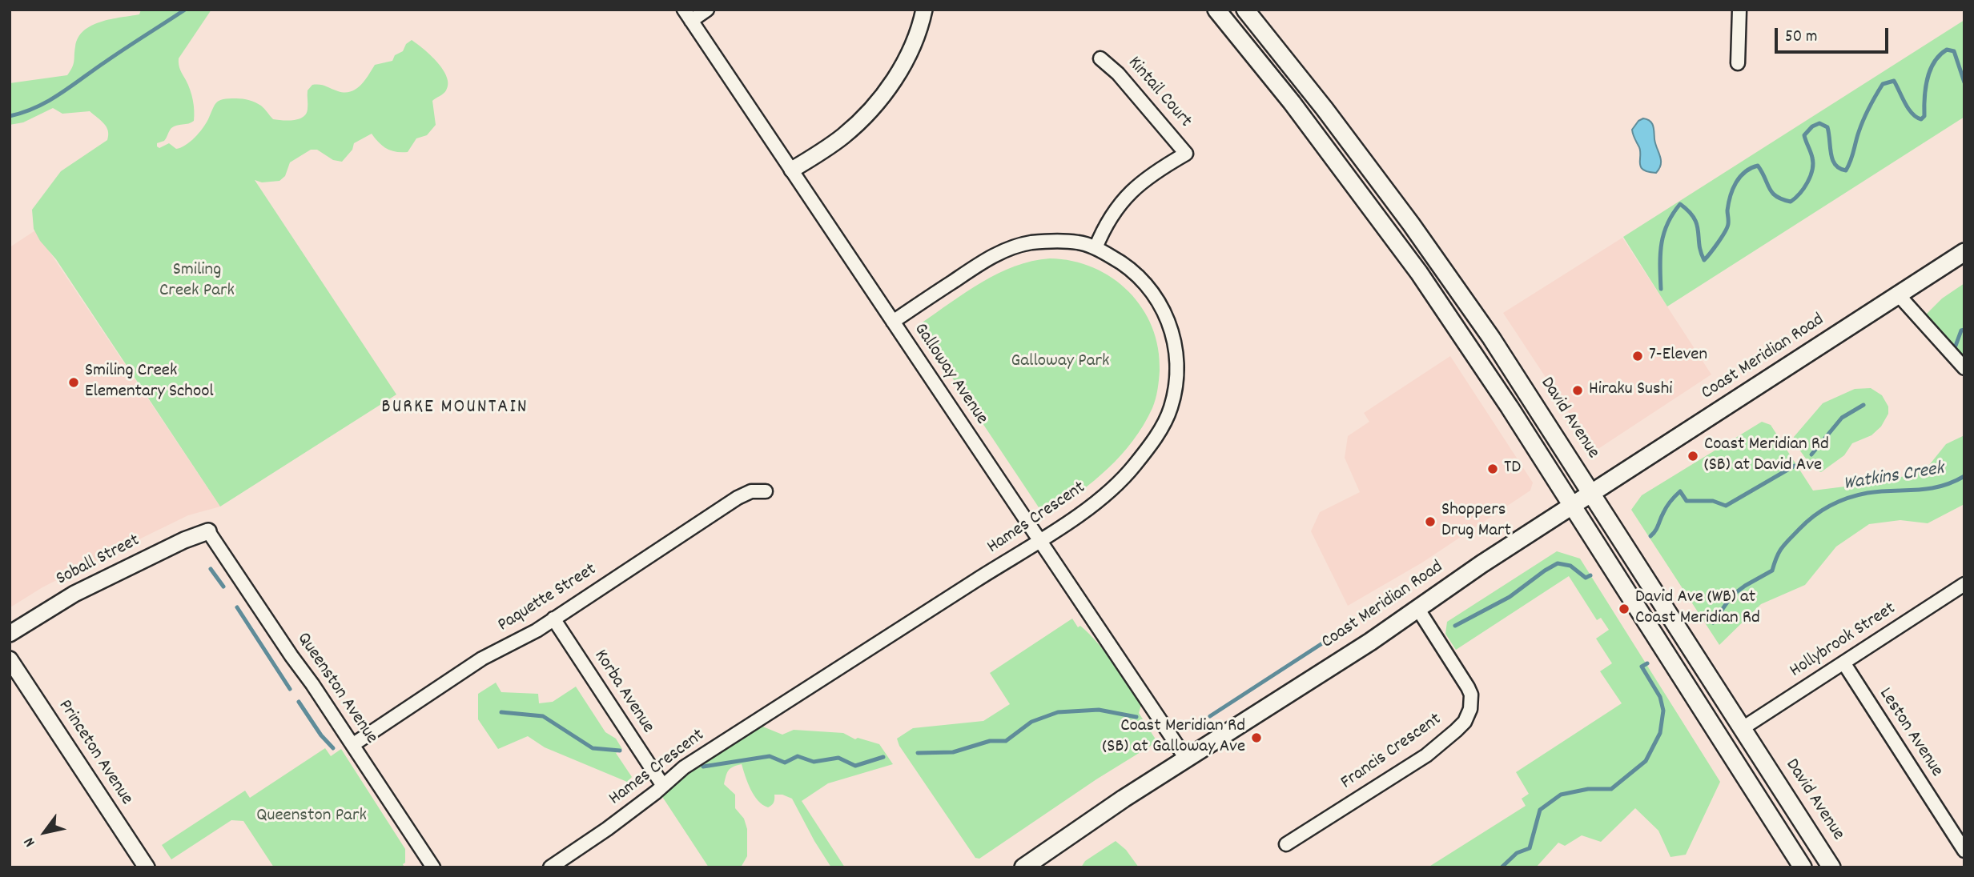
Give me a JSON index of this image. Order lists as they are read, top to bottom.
{
  "streets": {
    "main road": ["Coast Meridian Road", "David Avenue"],
    "street": [
      "Kintail Court",
      "Galloway Avenue",
      "Hames Crescent",
      "Soball Street",
      "Paquette Street",
      "Hollybrook Street",
      "Queenston Avenue",
      "Korba Avenue",
      "Leston Avenue",
      "Francis Crescent",
      "Princeton Avenue"
    ]
  },
  "crossings": [
    ["Kintail Court", "Hames Crescent"],
    ["Coast Meridian Road", "Galloway Avenue"],
    ["Coast Meridian Road", "David Avenue"],
    ["Coast Meridian Road", "Francis Crescent"],
    ["Galloway Avenue", "Hames Crescent"],
    ["David Avenue", "Hollybrook Street"],
    ["Hames Crescent", "Korba Avenue"],
    ["Soball Street", "Queenston Avenue"],
    ["Paquette Street", "Queenston Avenue"],
    ["Paquette Street", "Korba Avenue"],
    ["Hollybrook Street", "Leston Avenue"]
  ],
  "districts": ["BURKE MOUNTAIN"],
  "water": ["Watkins Creek"],
  "parks": ["Smiling Creek Park", "Galloway Park", "Queenston Park"],
  "places": [
    "7-Eleven",
    "Smiling Creek Elementary School",
    "Hiraku Sushi",
    "Coast Meridian Rd (SB) at David Ave",
    "TD",
    "Shoppers Drug Mart",
    "David Ave (WB) at Coast Meridian Rd",
    "Coast Meridian Rd (SB) at Galloway Ave"
  ],
  "scale_bar": "50 m",
  "north": "bottom left"
}
